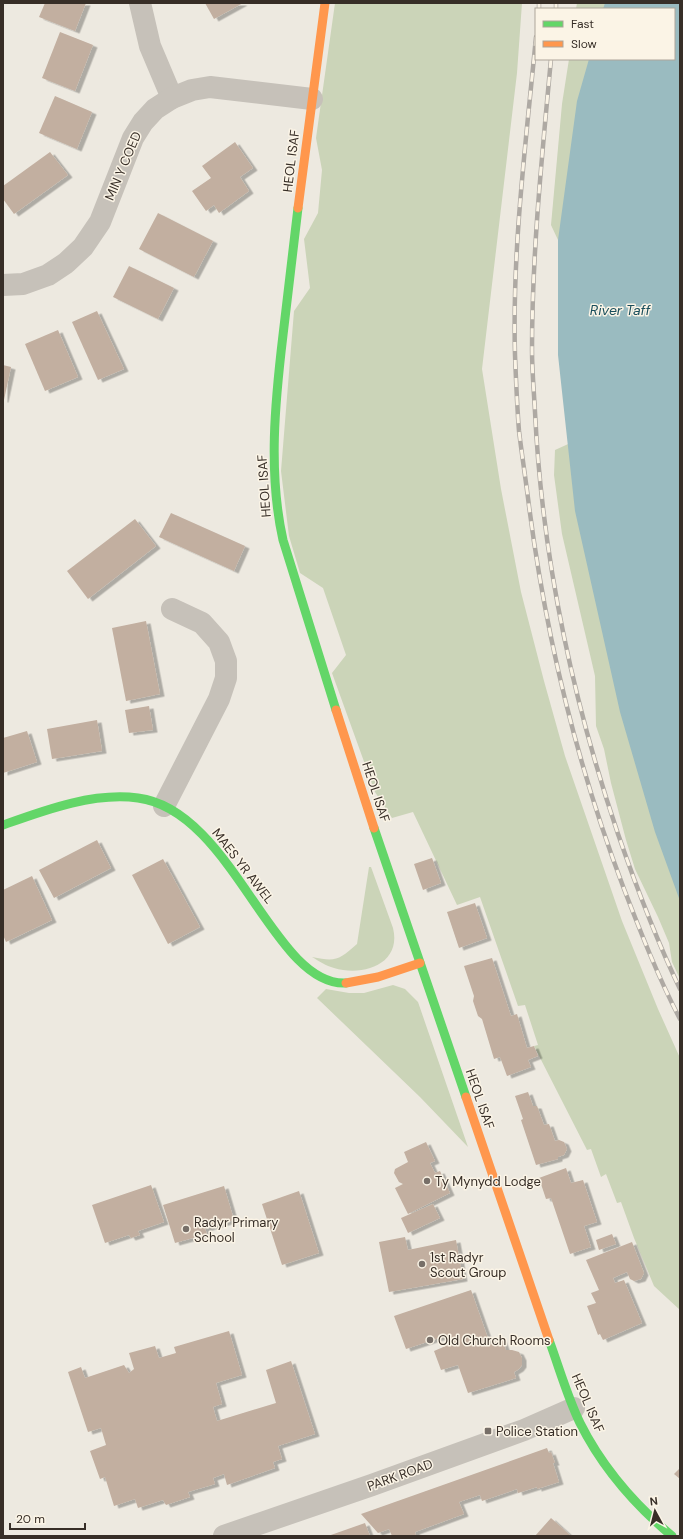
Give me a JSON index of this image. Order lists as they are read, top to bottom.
{
  "streets": {
    "main road": ["HEOL ISAF", "MAES YR AWEL"],
    "street": ["MIN Y COED", "PARK ROAD"]
  },
  "crossings": [
    ["HEOL ISAF", "MIN Y COED"],
    ["HEOL ISAF", "MAES YR AWEL"],
    ["HEOL ISAF", "PARK ROAD"]
  ],
  "water": ["River Taff"],
  "places": {
    "other": [
      "Ty Mynydd Lodge",
      "Radyr Primary School",
      "1st Radyr Scout Group",
      "Old Church Rooms"
    ],
    "transit": ["Police Station"]
  },
  "legend": ["Fast", "Slow"],
  "scale_bar": "20 m",
  "north": "top"
}
